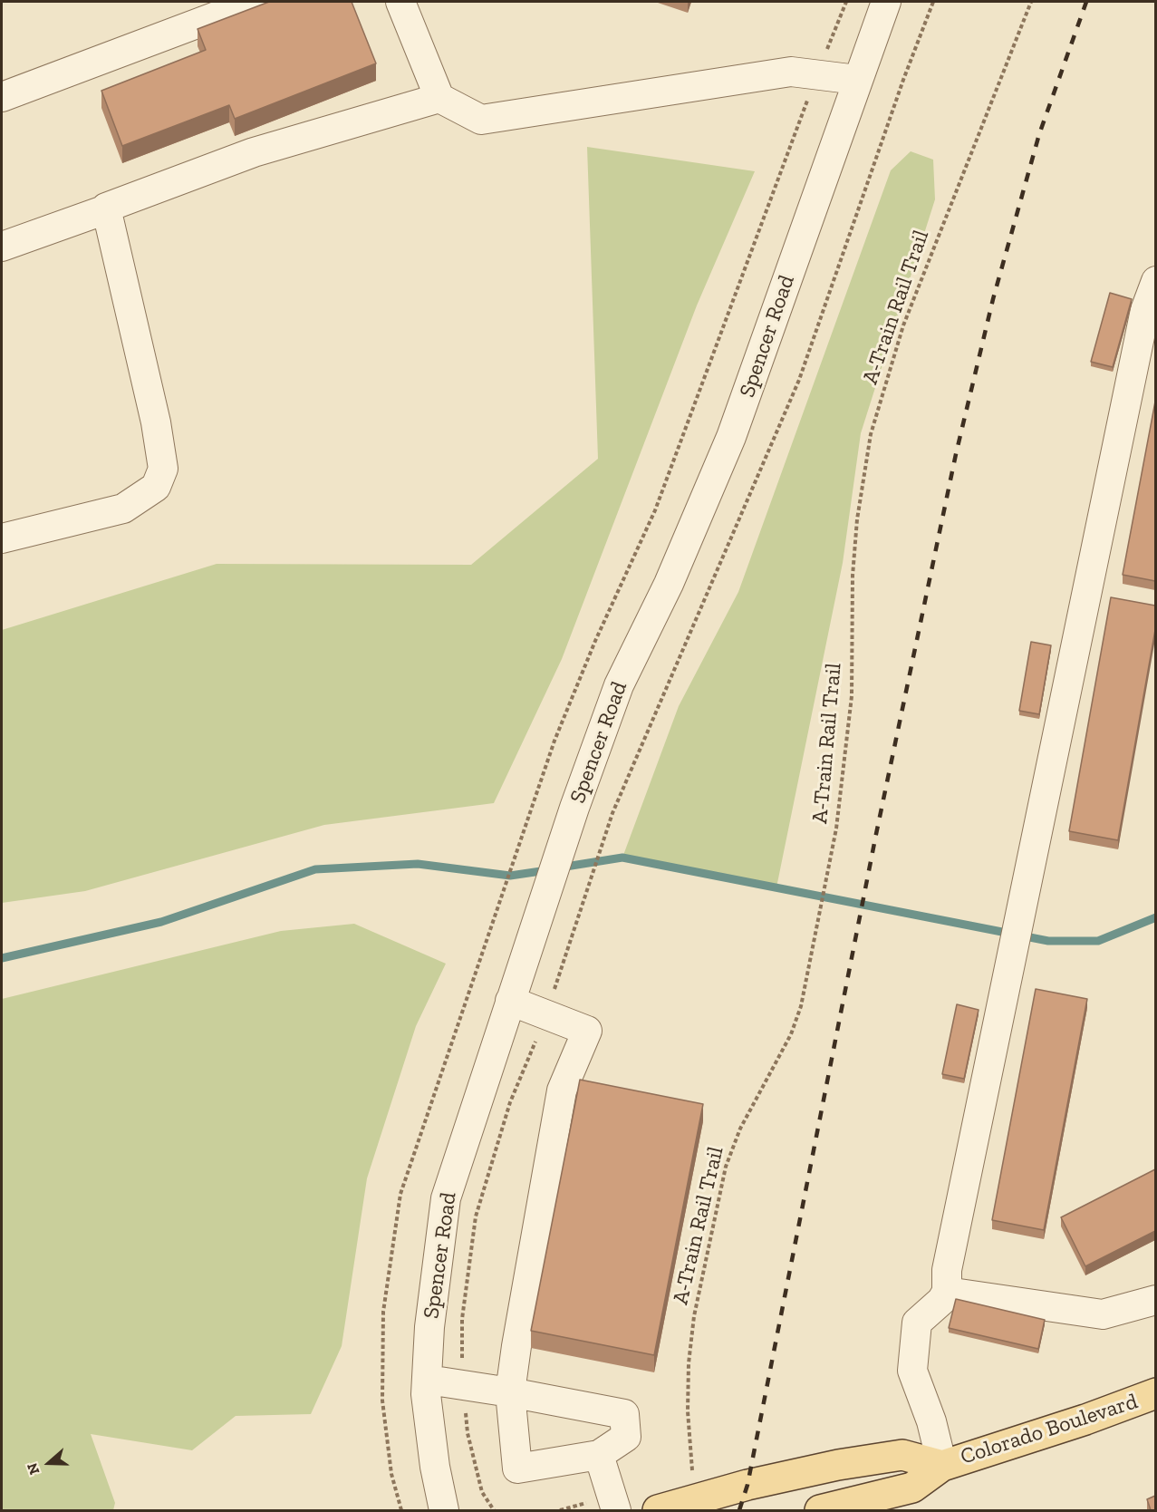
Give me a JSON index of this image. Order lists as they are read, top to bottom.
{
  "streets": {
    "main road": ["Colorado Boulevard"],
    "street": ["Spencer Road"],
    "path": ["A-Train Rail Trail"]
  },
  "north": "left"
}
